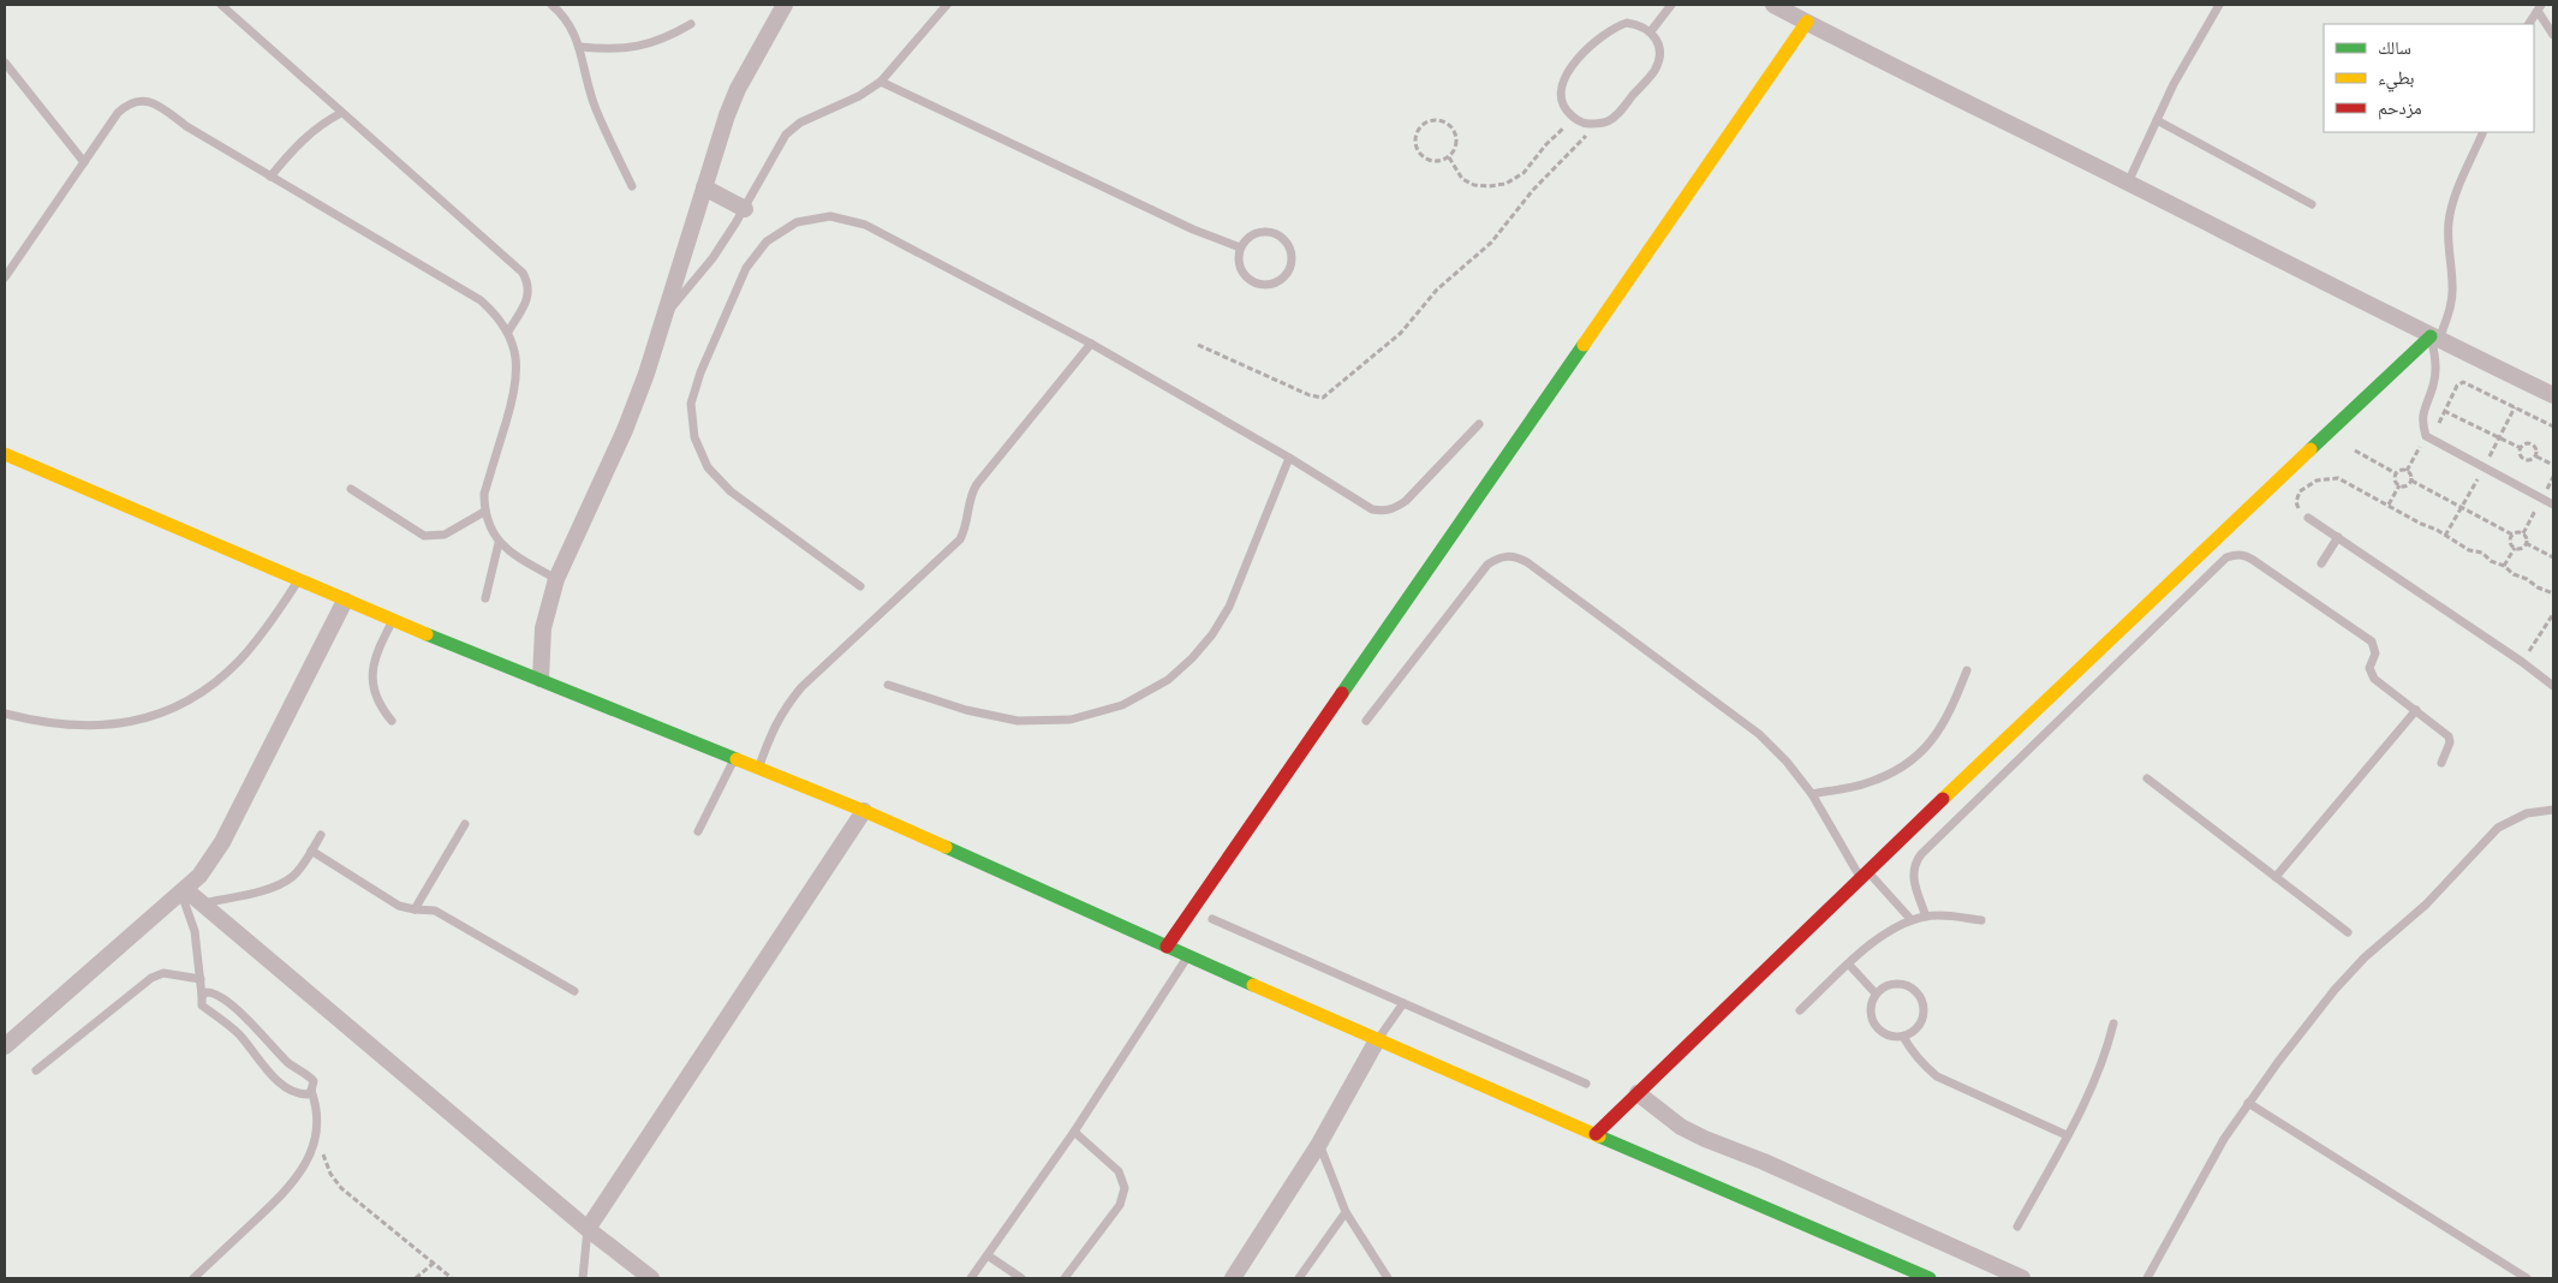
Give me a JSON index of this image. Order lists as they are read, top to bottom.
{
  "legend": ["سالك", "بطيء", "مزدحم"]
}
